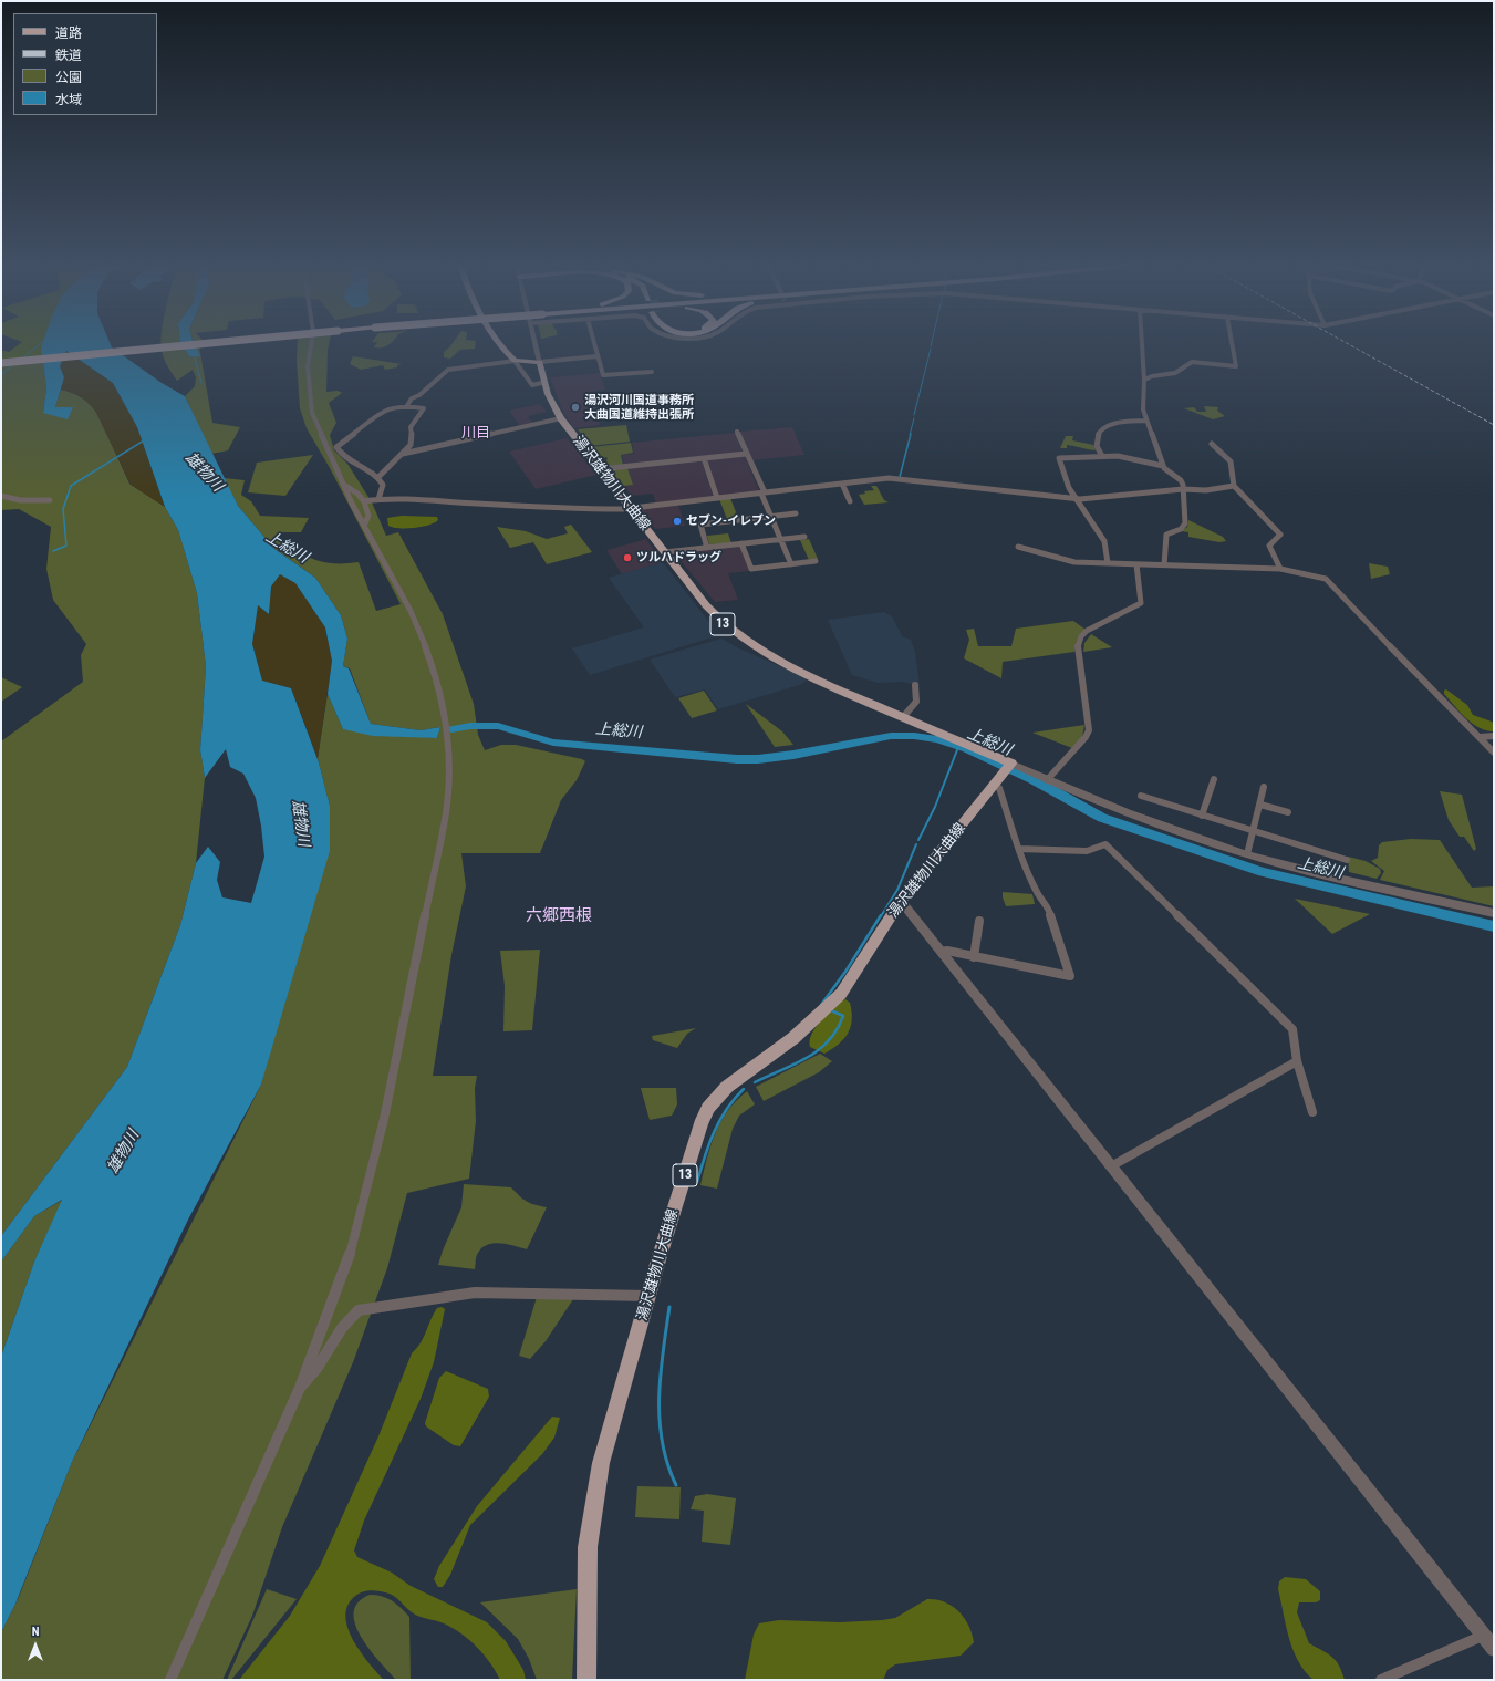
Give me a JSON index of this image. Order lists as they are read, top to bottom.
{
  "streets": {
    "main road": ["湯沢雄物川大曲線", "13"]
  },
  "districts": ["川目", "六郷西根"],
  "water": ["雄物川", "上総川"],
  "places": ["湯沢河川国道事務所 大曲国道維持出張所", "セブン-イレブン", "ツルハドラッグ"],
  "legend": [
    "道路",
    "鉄道",
    "公園",
    "水域"
  ],
  "north": "top"
}
